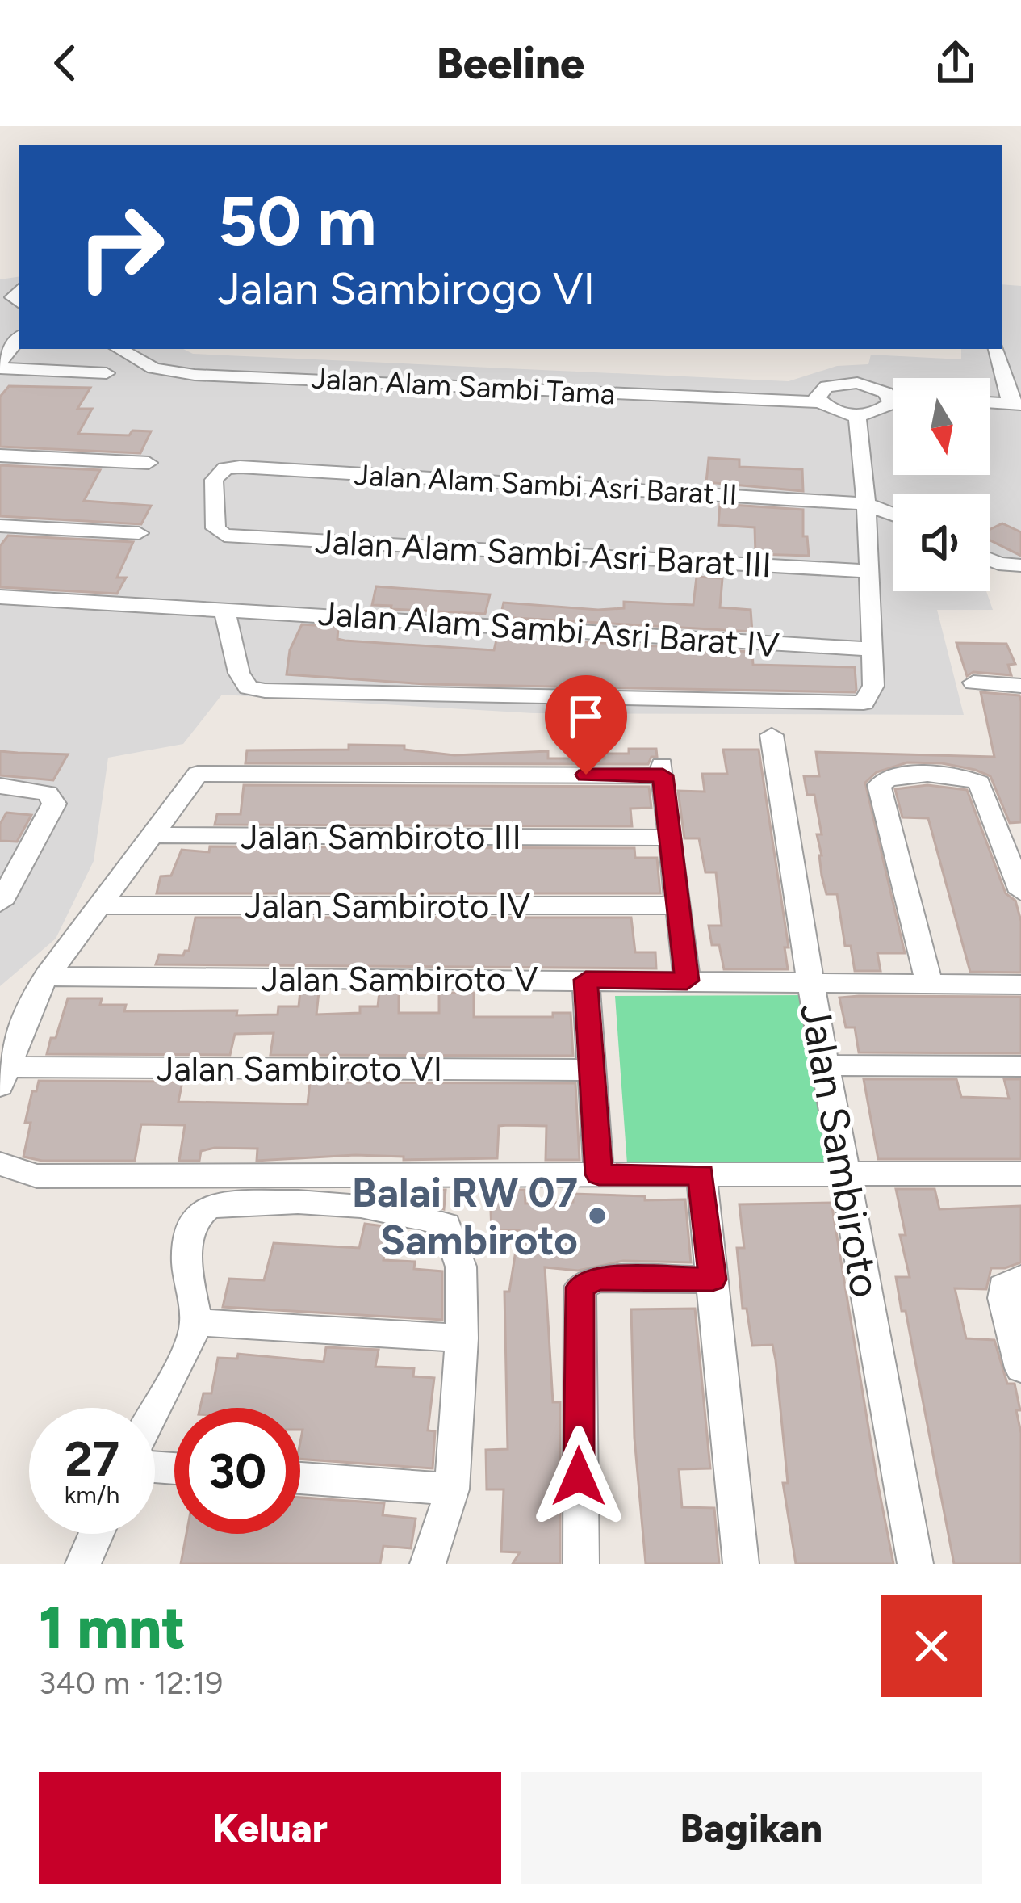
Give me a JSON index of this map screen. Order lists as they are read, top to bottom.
{
  "streets": {
    "street": [
      "Jalan Alam Sambi Tama",
      "Jalan Alam Sambi Asri Barat II",
      "Jalan Alam Sambi Asri Barat III",
      "Jalan Alam Sambi Asri Barat IV",
      "Jalan Sambiroto III",
      "Jalan Sambiroto IV",
      "Jalan Sambiroto V",
      "Jalan Sambiroto VI",
      "Jalan Sambiroto"
    ]
  },
  "crossings": [
    ["Jalan Alam Sambi Asri Barat II", "Jalan Alam Sambi Asri Barat III"],
    ["Jalan Sambiroto V", "Jalan Sambiroto"]
  ],
  "places": ["Balai RW 07 Sambiroto"],
  "north": "bottom",
  "page": {
    "header": "Beeline",
    "turn": ["50 m", "Jalan Sambirogo VI"],
    "speed": "27 km/h",
    "limit": "30",
    "heading": ["1 mnt", "340 m · 12:19"],
    "buttons": ["Keluar", "Bagikan"]
  }
}
